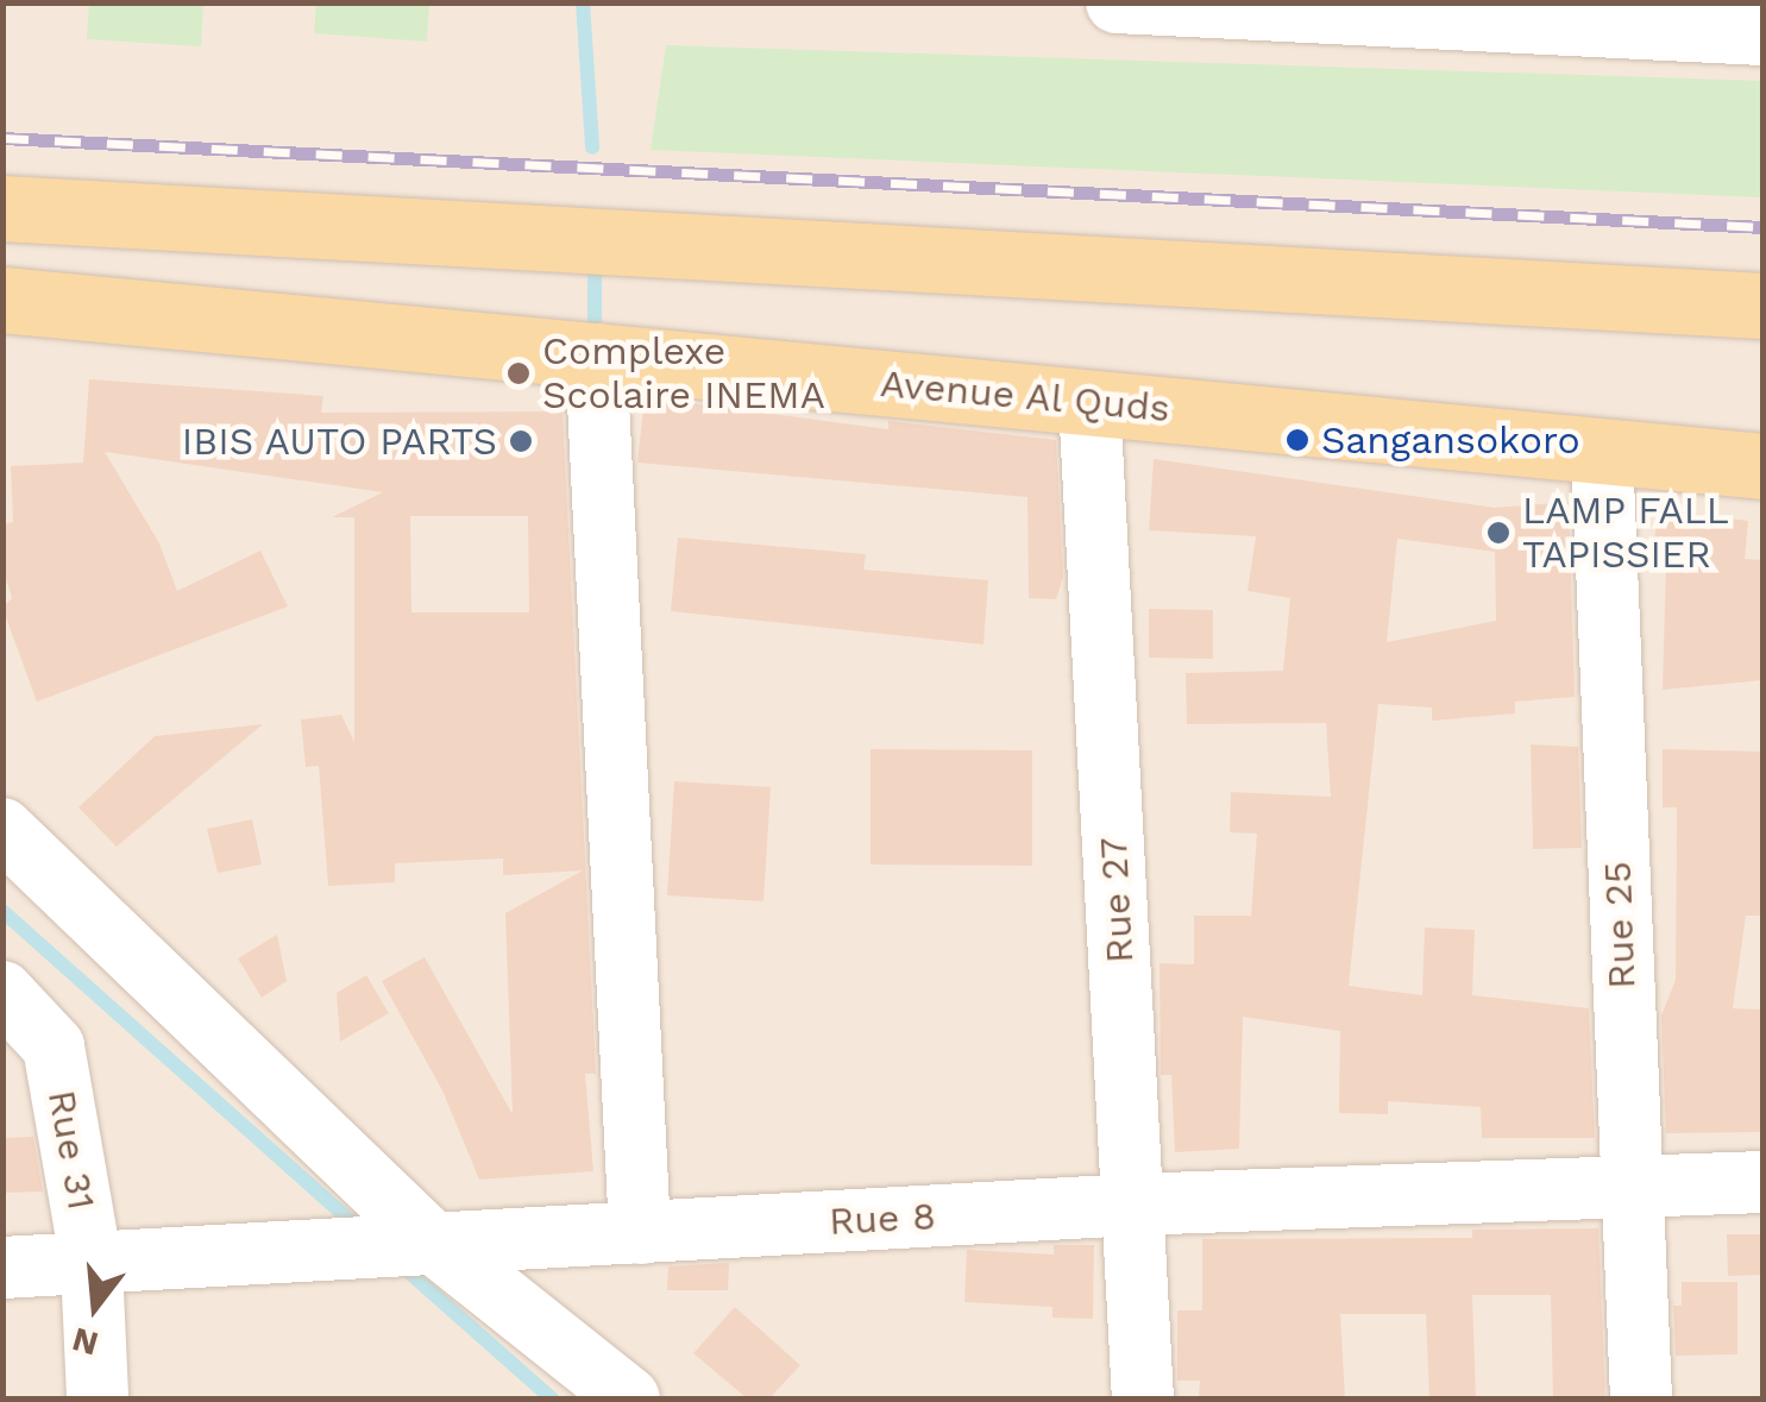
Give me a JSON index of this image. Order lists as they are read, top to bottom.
{
  "streets": {
    "main road": ["Avenue Al Quds"],
    "street": [
      "Rue 27",
      "Rue 25",
      "Rue 31",
      "Rue 8"
    ]
  },
  "crossings": [
    ["Avenue Al Quds", "Rue 27"],
    ["Avenue Al Quds", "Rue 25"],
    ["Rue 27", "Rue 8"],
    ["Rue 25", "Rue 8"],
    ["Rue 31", "Rue 8"]
  ],
  "places": [
    "Complexe Scolaire INEMA",
    "Sangansokoro",
    "IBIS AUTO PARTS",
    "LAMP FALL TAPISSIER"
  ],
  "north": "bottom"
}
